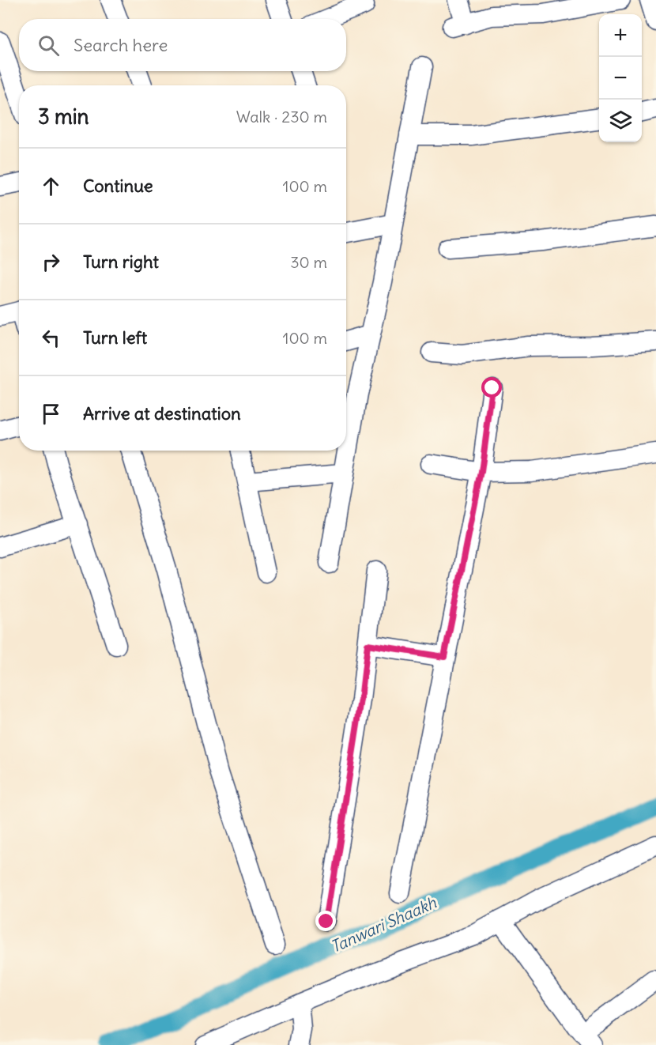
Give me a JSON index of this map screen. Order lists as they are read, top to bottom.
{
  "water": ["Tanwari Shaakh"],
  "page": {
    "map_buttons": ["+", "−"],
    "search": "Search here",
    "heading": ["3 min", "Walk · 230 m"],
    "list": [
      ["Continue", "100 m"],
      ["Turn right", "30 m"],
      ["Turn left", "100 m"],
      "Arrive at destination"
    ]
  }
}
